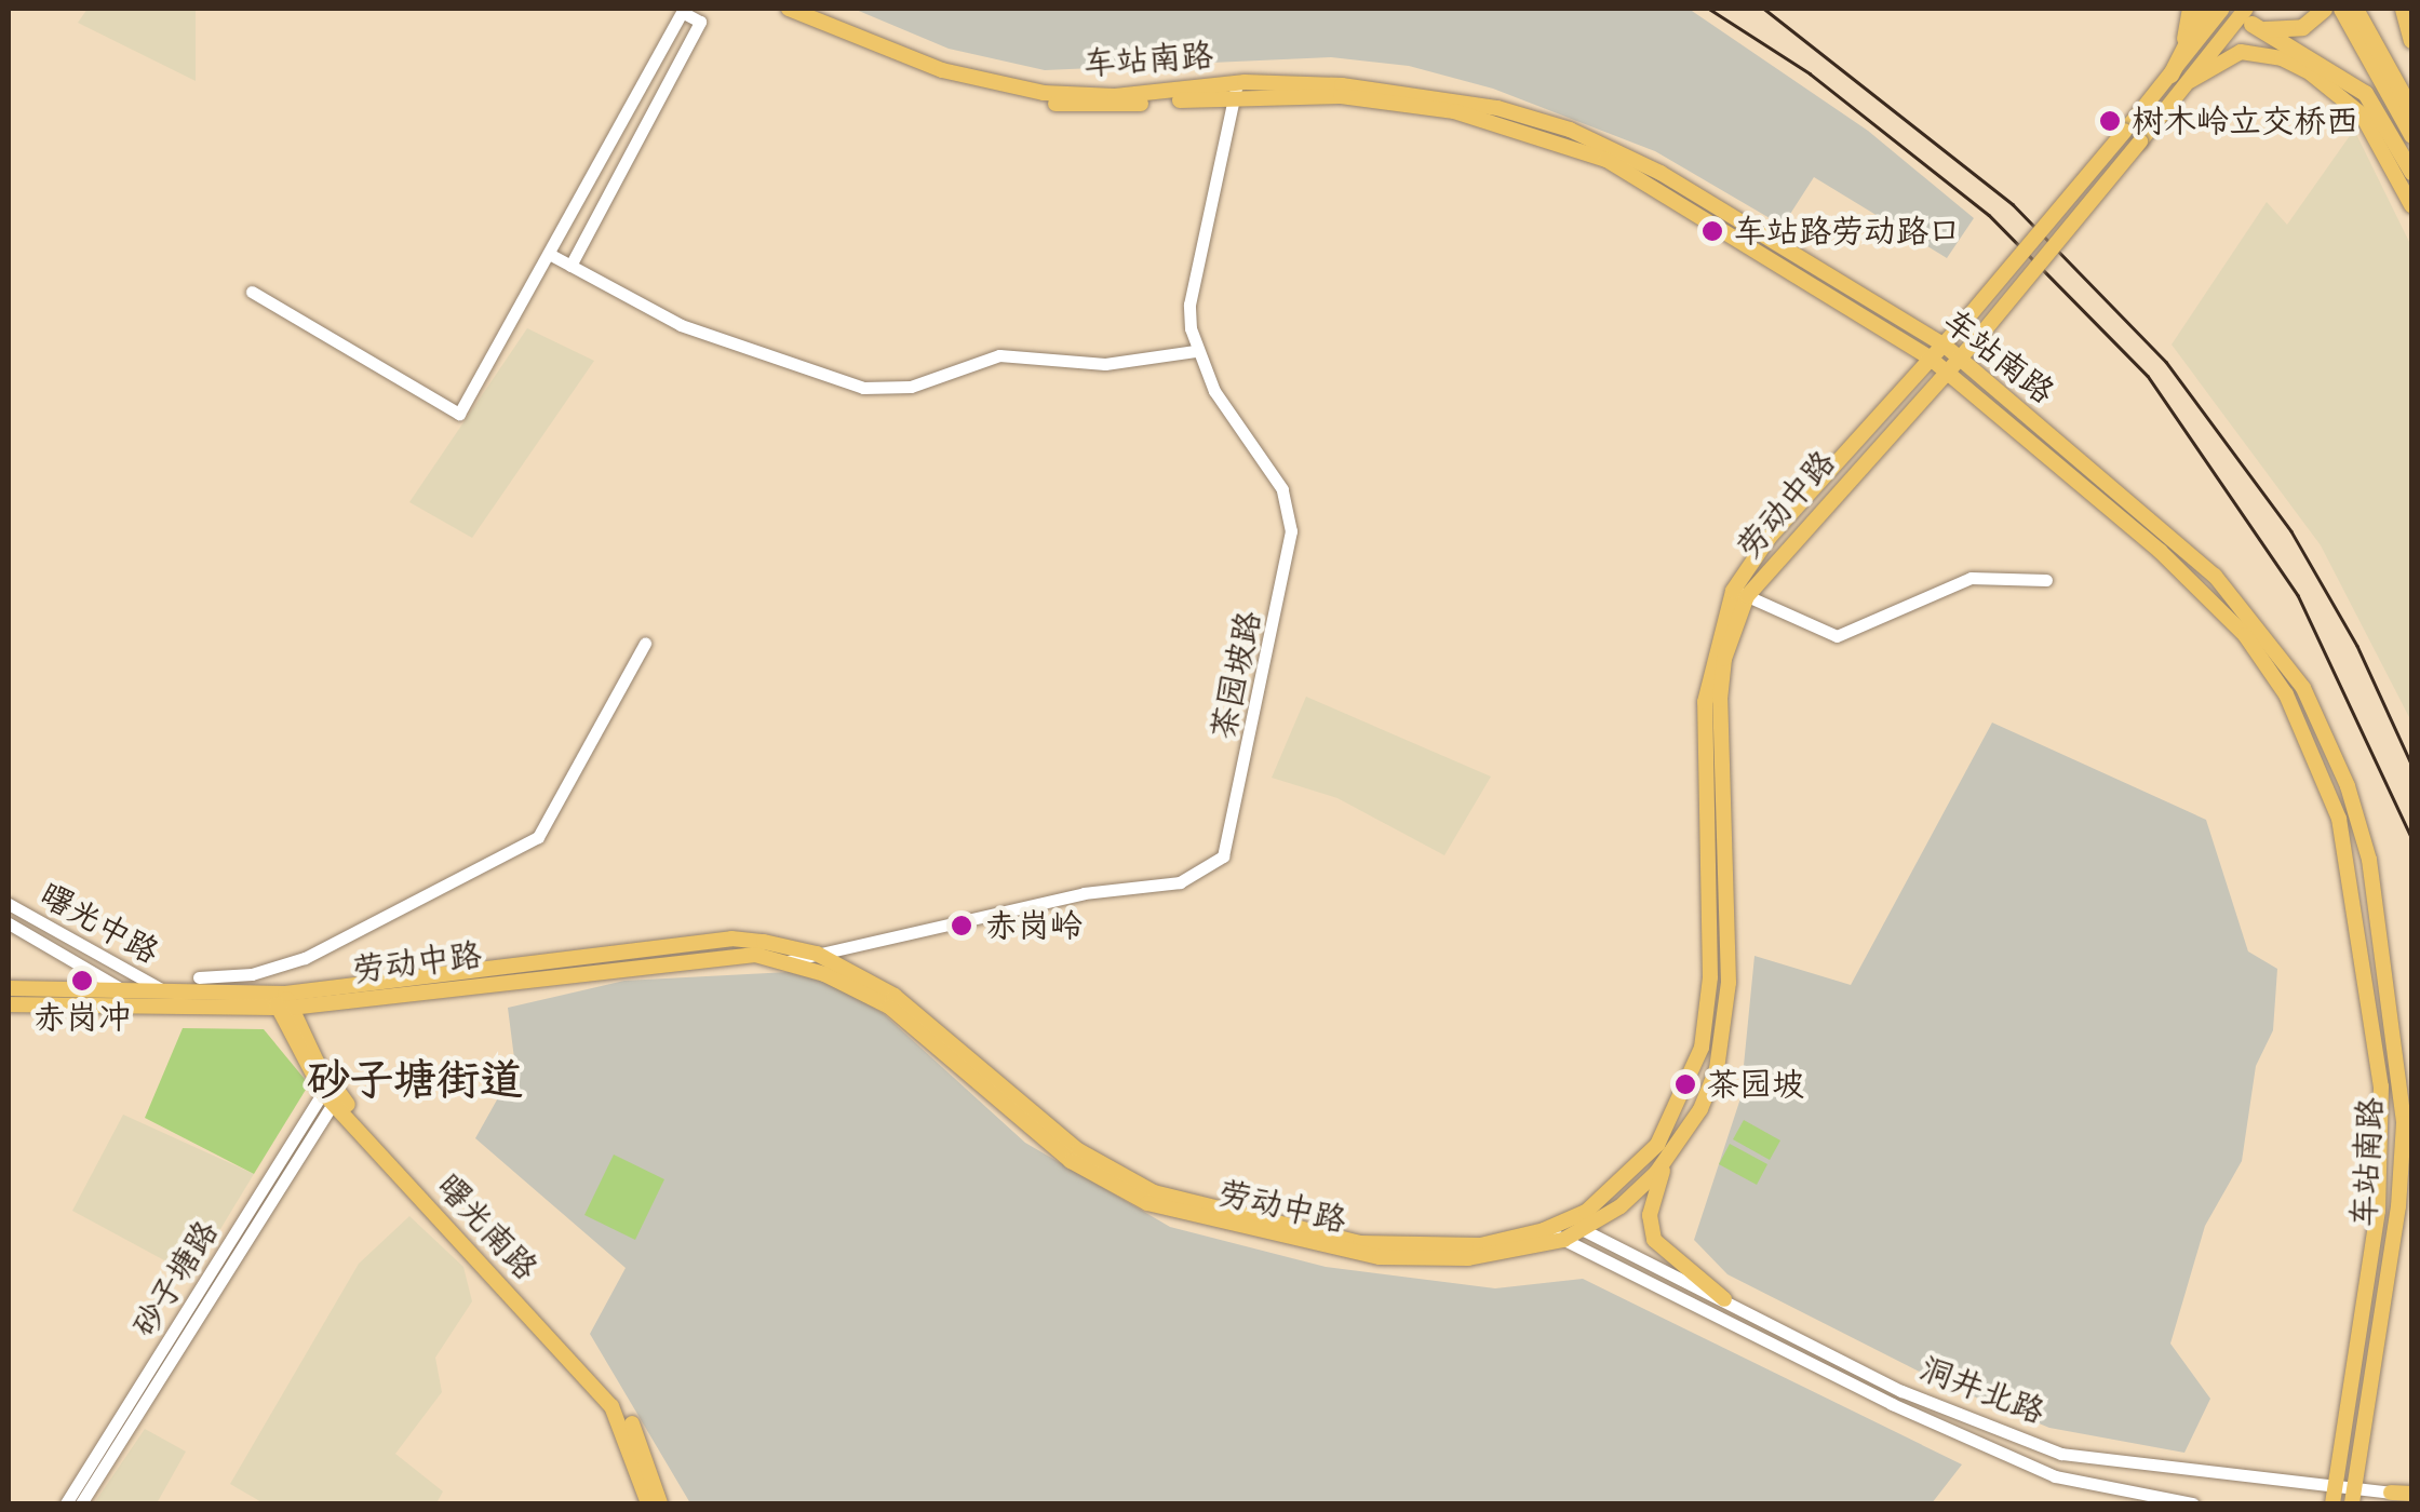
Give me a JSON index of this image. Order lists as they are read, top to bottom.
{
  "streets": {
    "main road": [
      "车站南路",
      "劳动中路",
      "曙光南路",
      "洞井北路"
    ],
    "street": ["茶园坡路", "曙光中路", "砂子塘路"]
  },
  "crossings": [
    ["车站南路", "劳动中路"],
    ["车站南路", "茶园坡路"],
    ["车站南路", "洞井北路"],
    ["劳动中路", "茶园坡路"],
    ["劳动中路", "曙光中路"],
    ["劳动中路", "曙光南路"],
    ["劳动中路", "洞井北路"],
    ["曙光南路", "砂子塘路"]
  ],
  "districts": ["砂子塘街道"],
  "places": [
    "树木岭立交桥西",
    "车站路劳动路口",
    "赤岗岭",
    "赤岗冲",
    "茶园坡"
  ]
}
